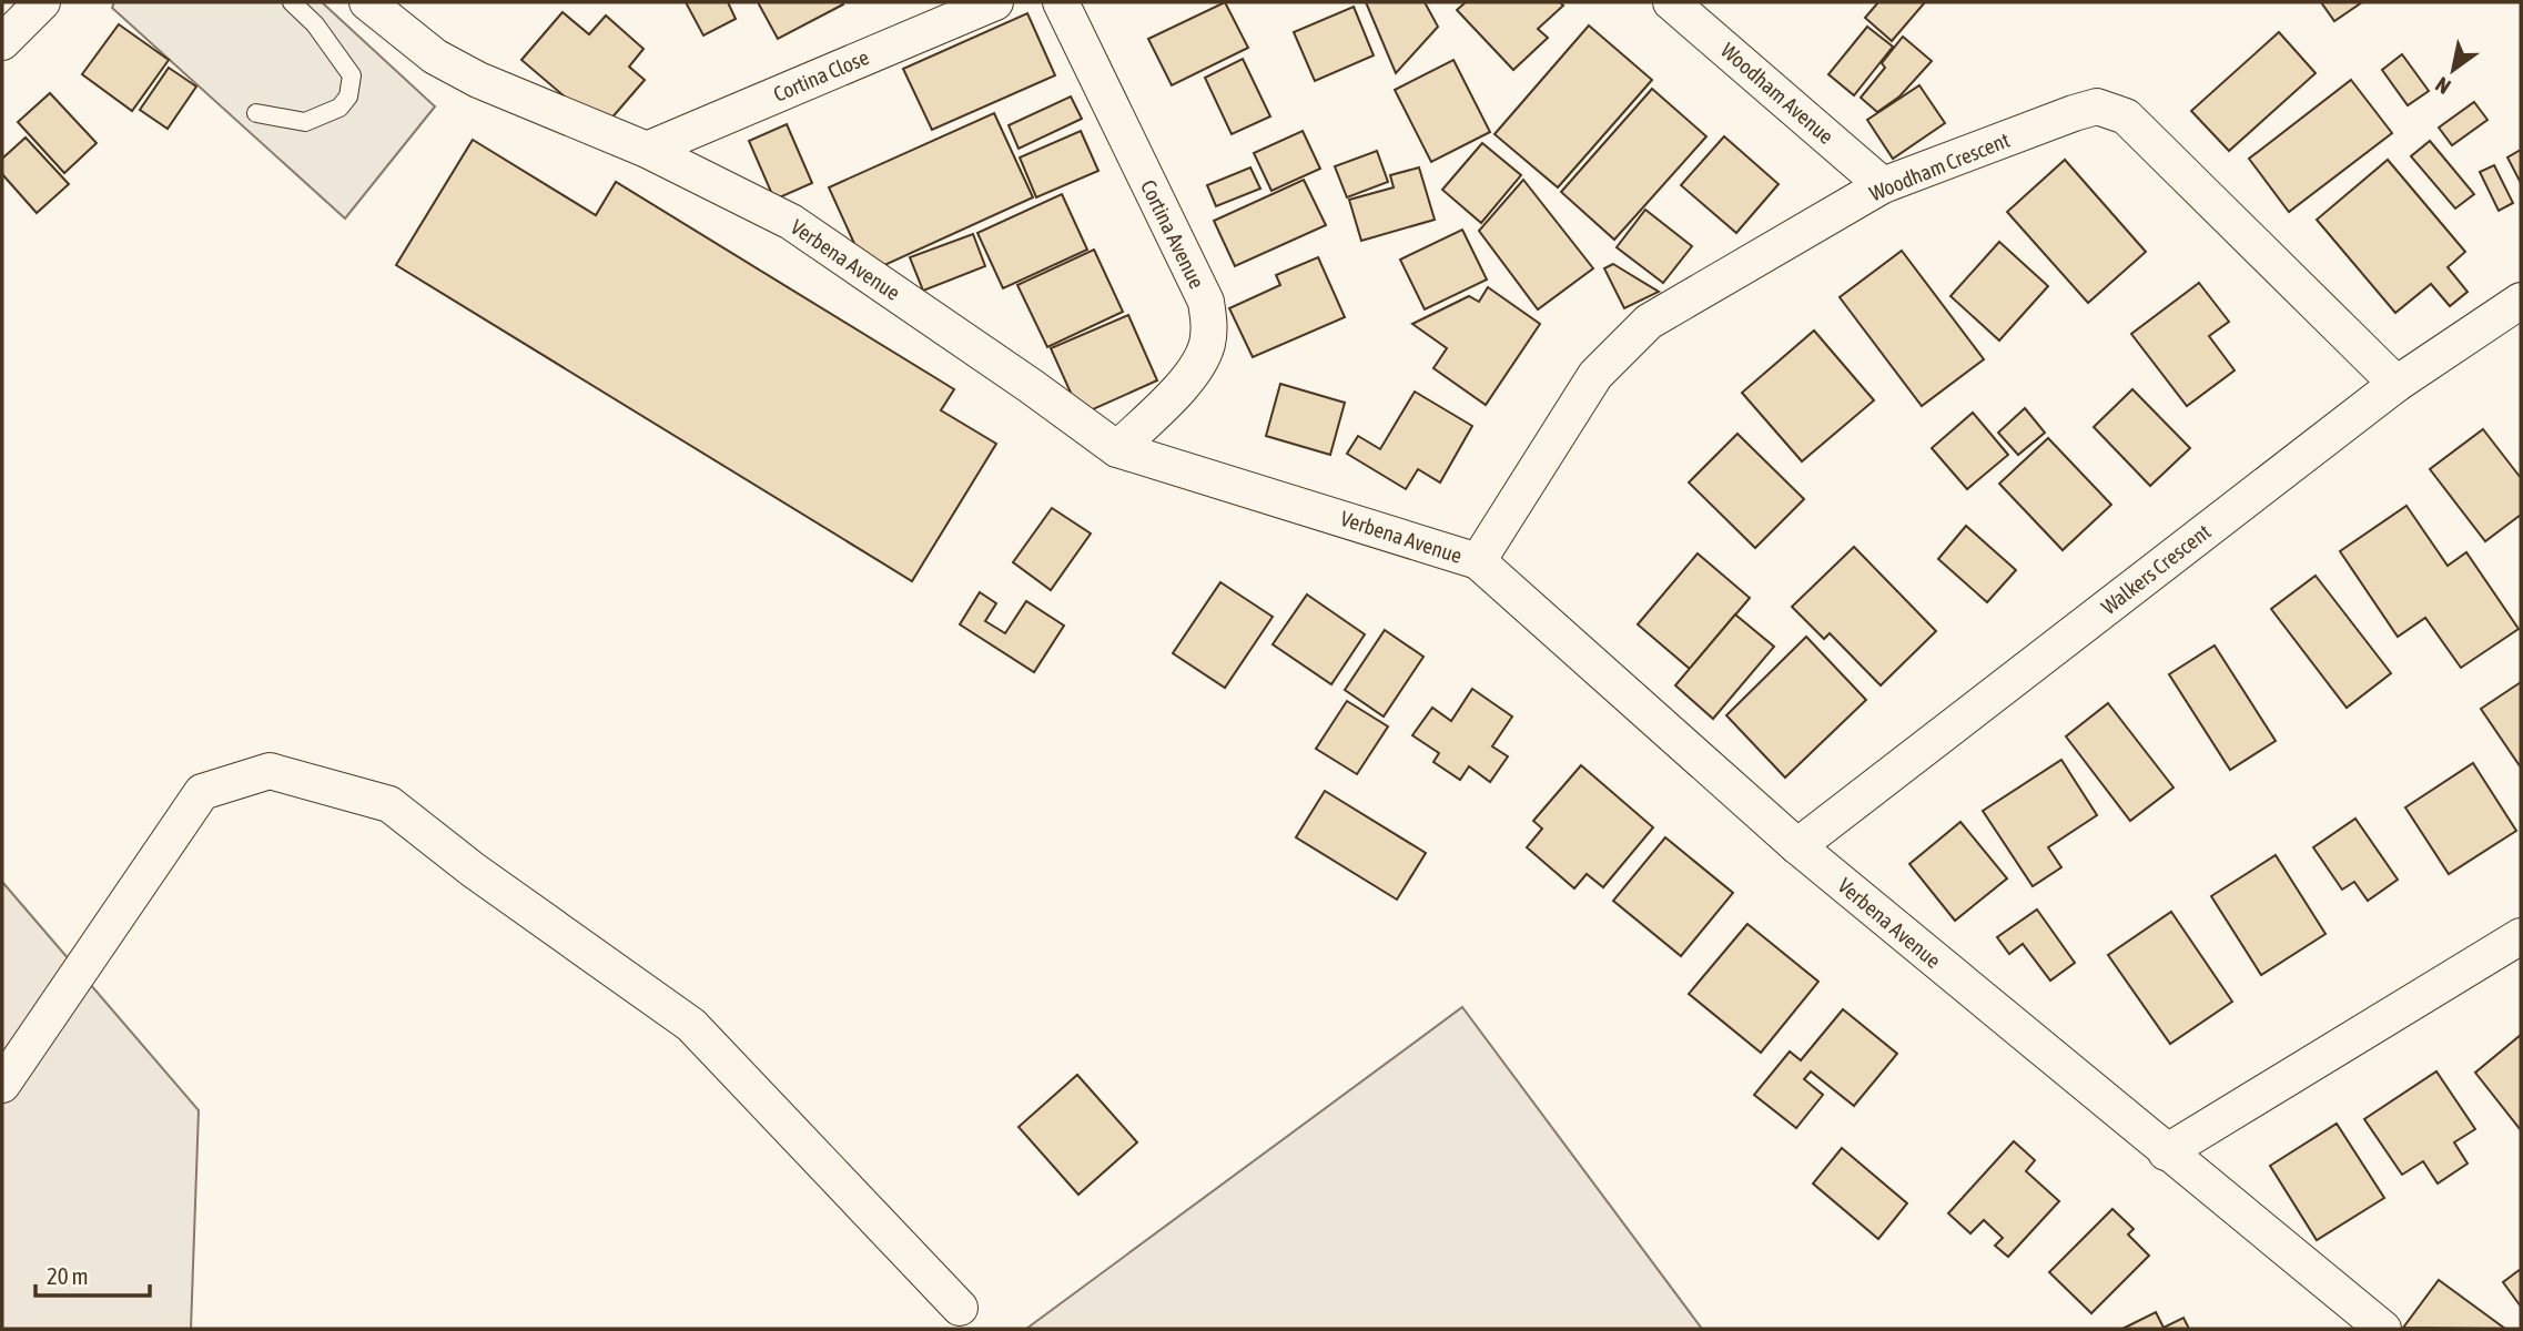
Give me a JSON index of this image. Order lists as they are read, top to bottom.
{
  "streets": {
    "street": [
      "Cortina Close",
      "Woodham Avenue",
      "Woodham Crescent",
      "Cortina Avenue",
      "Verbena Avenue",
      "Walkers Crescent"
    ]
  },
  "crossings": [
    ["Cortina Close", "Verbena Avenue"],
    ["Woodham Avenue", "Woodham Crescent"],
    ["Woodham Crescent", "Verbena Avenue"],
    ["Woodham Crescent", "Walkers Crescent"],
    ["Cortina Avenue", "Verbena Avenue"],
    ["Verbena Avenue", "Walkers Crescent"]
  ],
  "scale_bar": "20 m",
  "north": "bottom left"
}
